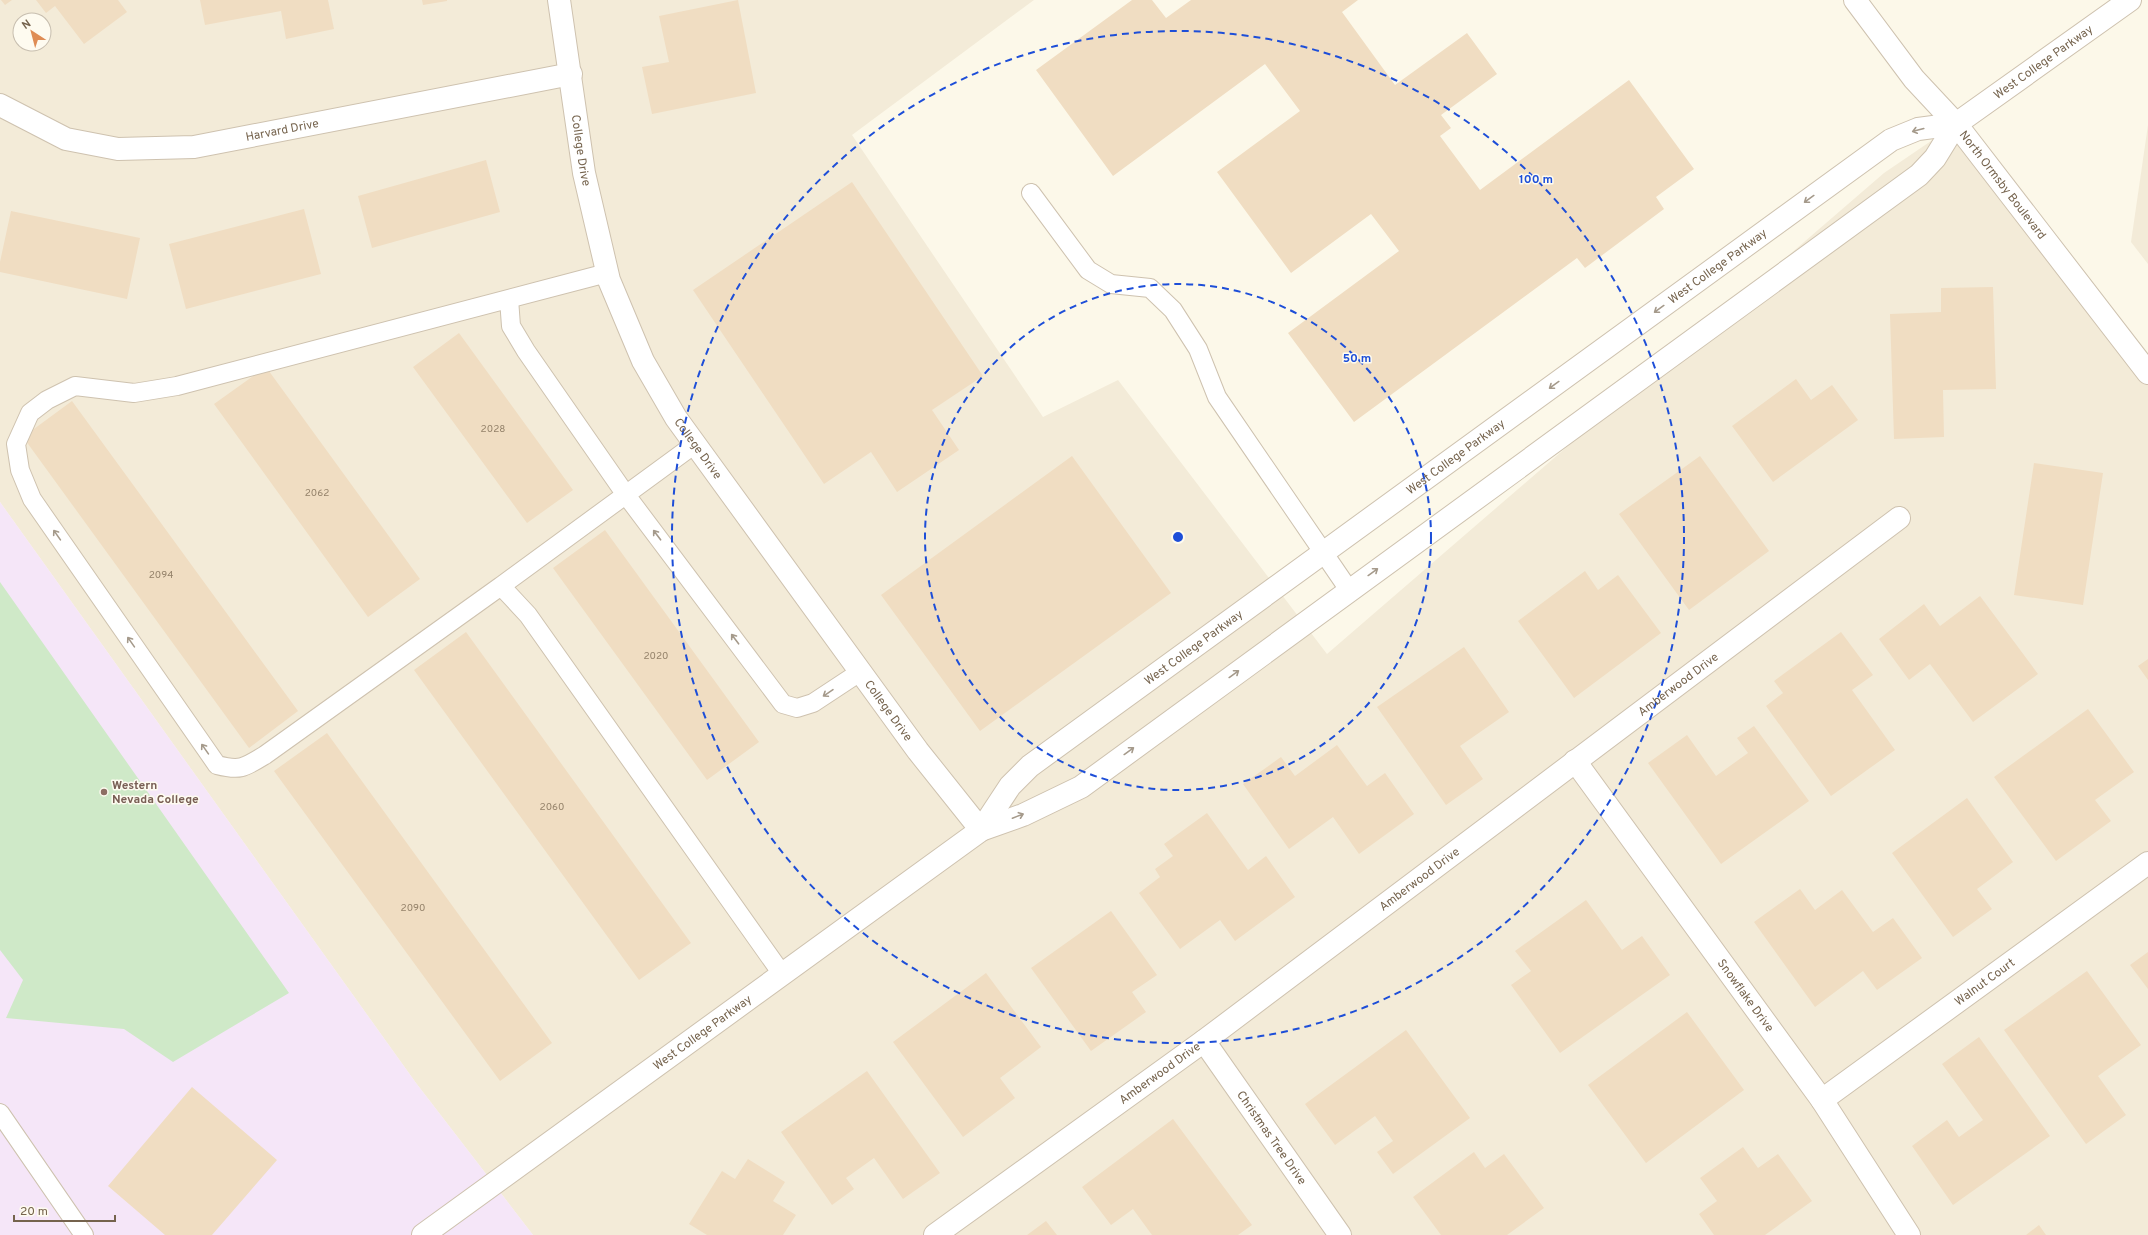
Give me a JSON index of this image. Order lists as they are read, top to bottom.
{
  "streets": {
    "street": [
      "West College Parkway",
      "Harvard Drive",
      "College Drive",
      "North Ormsby Boulevard",
      "Amberwood Drive",
      "Walnut Court",
      "Snowflake Drive",
      "Christmas Tree Drive"
    ]
  },
  "crossings": [
    ["West College Parkway", "College Drive"],
    ["West College Parkway", "North Ormsby Boulevard"],
    ["Harvard Drive", "College Drive"],
    ["Amberwood Drive", "Snowflake Drive"],
    ["Amberwood Drive", "Christmas Tree Drive"],
    ["Walnut Court", "Snowflake Drive"]
  ],
  "places": ["Western Nevada College"],
  "house_numbers": [
    "2028",
    "2062",
    "2094",
    "2020",
    "2060",
    "2090"
  ],
  "scale_bar": "20 m",
  "north": "top left",
  "rings": ["100 m", "50 m"]
}
